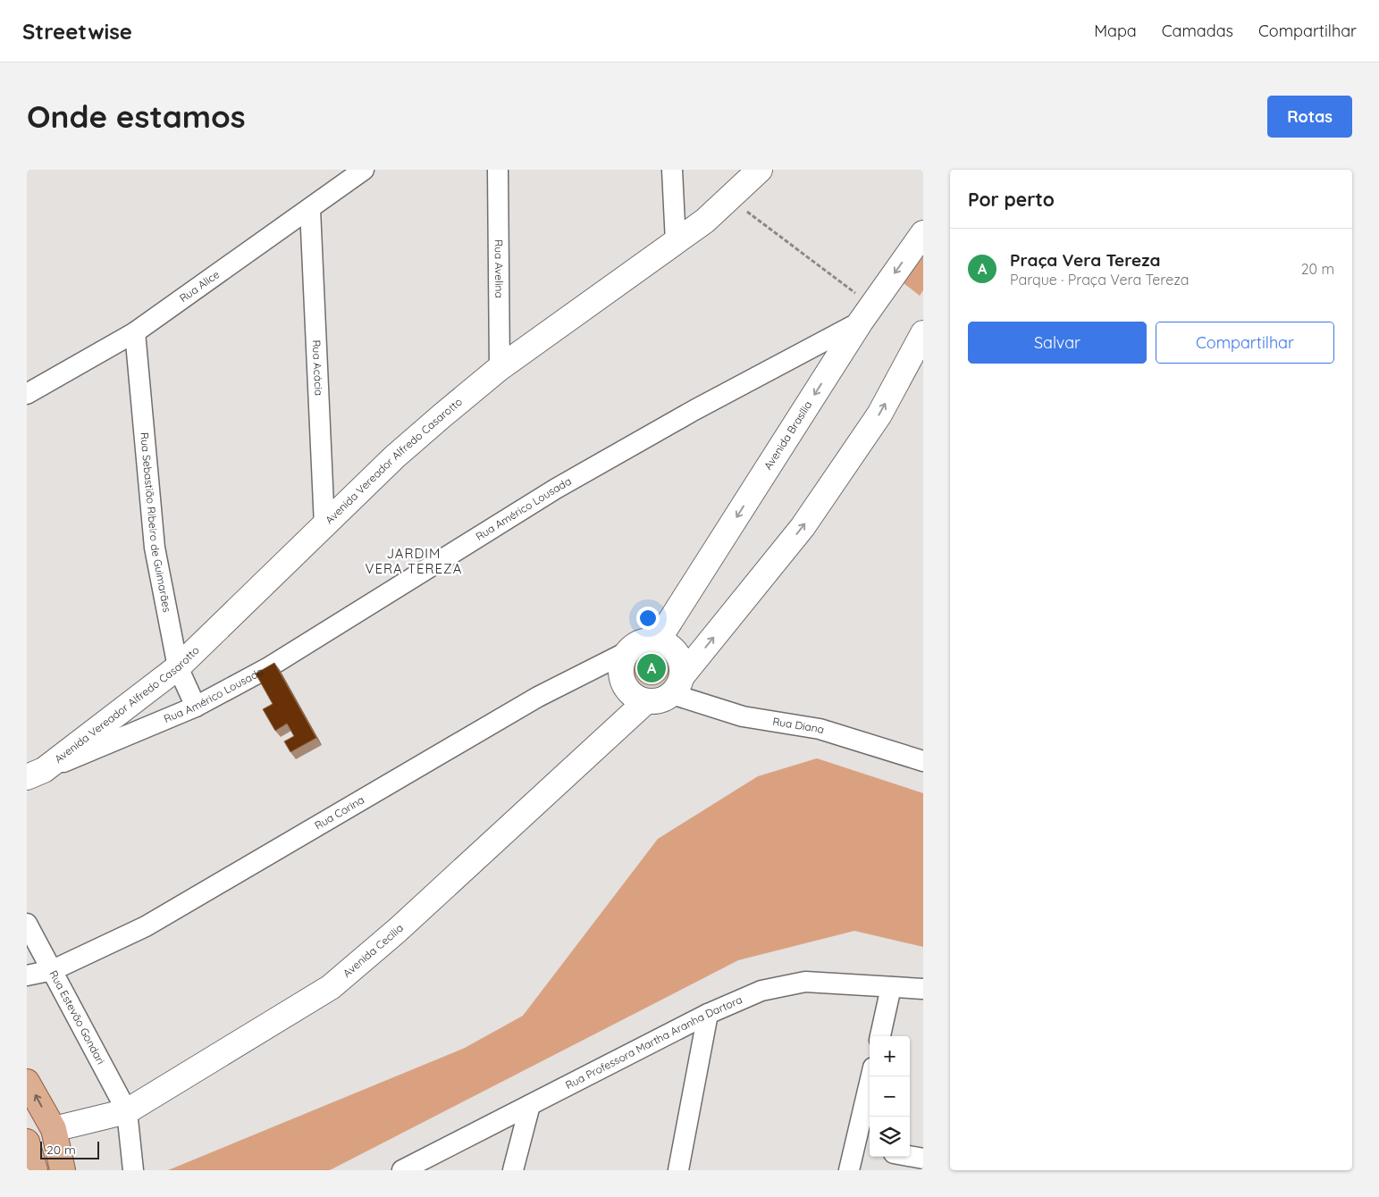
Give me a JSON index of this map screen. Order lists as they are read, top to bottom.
{
  "streets": {
    "street": [
      "Rua Avelina",
      "Rua Alice",
      "Rua Acácia",
      "Avenida Brasília",
      "Avenida Vereador Alfredo Casarotto",
      "Rua Américo Lousada",
      "Rua Sebastião Ribeiro de Guimarães",
      "Rua Diana",
      "Rua Corina",
      "Avenida Cecilia",
      "Rua Estevão Gondari",
      "Rua Professora Martha Aranha Dartora"
    ]
  },
  "crossings": [
    ["Rua Avelina", "Avenida Vereador Alfredo Casarotto"],
    ["Rua Alice", "Rua Acácia"],
    ["Rua Alice", "Rua Sebastião Ribeiro de Guimarães"],
    ["Rua Acácia", "Avenida Vereador Alfredo Casarotto"],
    ["Avenida Brasília", "Rua Américo Lousada"],
    ["Avenida Brasília", "Rua Diana"],
    ["Avenida Brasília", "Rua Corina"],
    ["Avenida Brasília", "Avenida Cecilia"],
    ["Avenida Vereador Alfredo Casarotto", "Rua Américo Lousada"],
    ["Avenida Vereador Alfredo Casarotto", "Rua Sebastião Ribeiro de Guimarães"],
    ["Rua Américo Lousada", "Rua Sebastião Ribeiro de Guimarães"],
    ["Rua Diana", "Rua Corina"],
    ["Rua Diana", "Avenida Cecilia"],
    ["Rua Corina", "Avenida Cecilia"],
    ["Rua Corina", "Rua Estevão Gondari"],
    ["Avenida Cecilia", "Rua Estevão Gondari"]
  ],
  "districts": ["JARDIM VERA TEREZA"],
  "scale_bar": "20 m",
  "page": {
    "header": "Streetwise",
    "nav": ["Mapa", "Camadas", "Compartilhar"],
    "buttons": [
      "Rotas",
      ["Salvar", "Compartilhar"]
    ],
    "title": "Onde estamos",
    "heading": "Por perto",
    "list": [
      {
        "mark": "A",
        "name": "Praça Vera Tereza",
        "note": "Parque · Praça Vera Tereza",
        "value": "20 m"
      }
    ],
    "pins": "A",
    "map_buttons": ["+", "−"],
    "scale": "20 m"
  }
}
